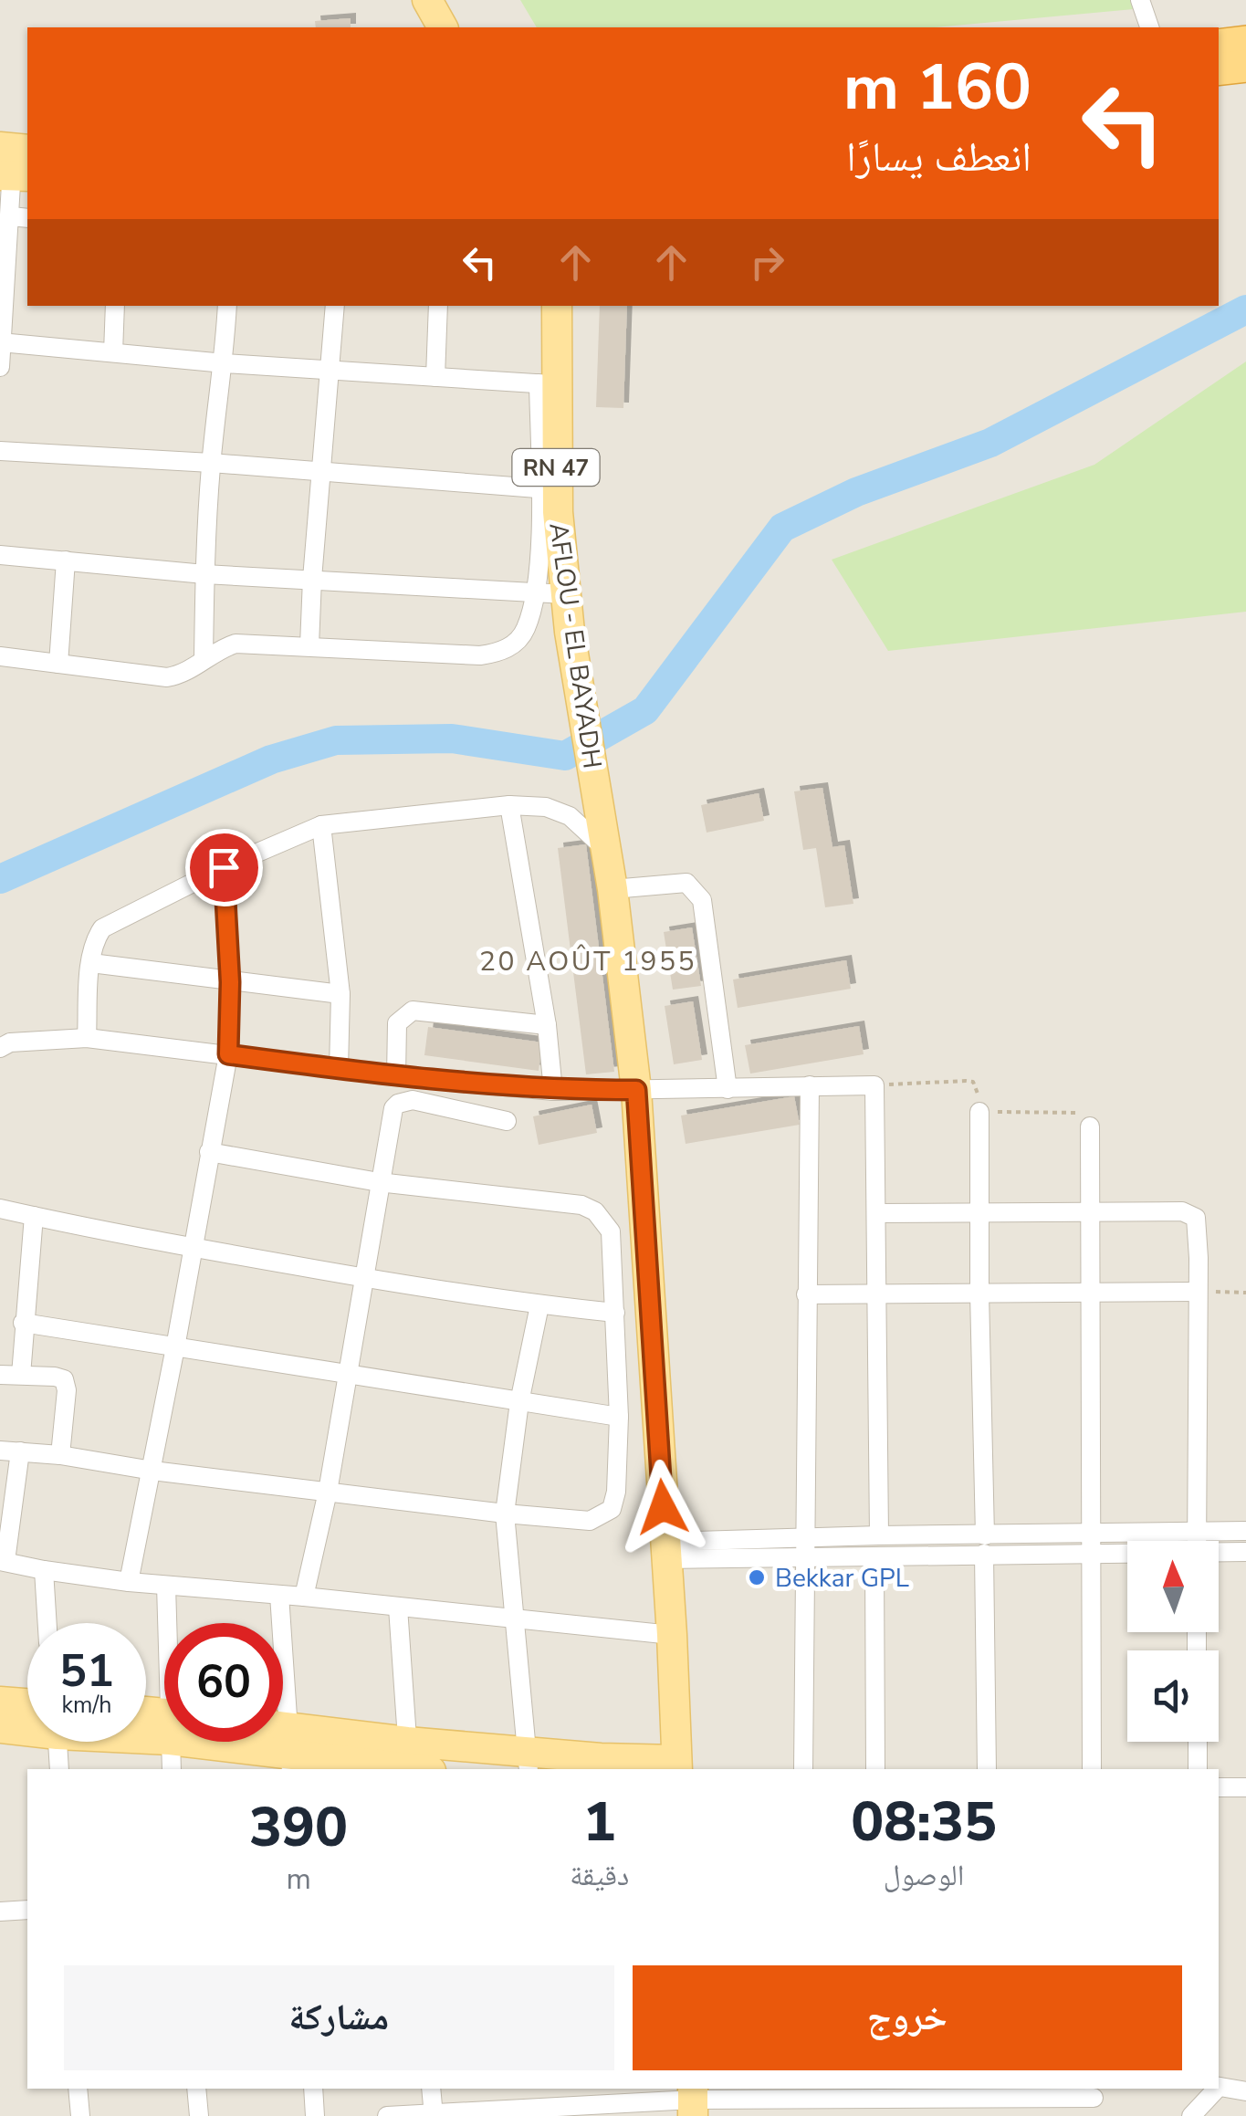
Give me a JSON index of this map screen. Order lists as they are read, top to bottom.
{
  "streets": {
    "main road": ["RN 47", "AFLOU - EL BAYADH"]
  },
  "crossings": [
    ["RN 47", "AFLOU - EL BAYADH"]
  ],
  "districts": ["20 AOÛT 1955"],
  "places": ["Bekkar GPL"],
  "north": "top",
  "page": {
    "turn": ["160 m", "انعطف يسارًا"],
    "speed": "51 km/h",
    "limit": "60",
    "eta": [
      "08:35",
      "الوصول",
      "1",
      "دقيقة",
      "390",
      "m"
    ],
    "buttons": ["خروج", "مشاركة"]
  }
}
